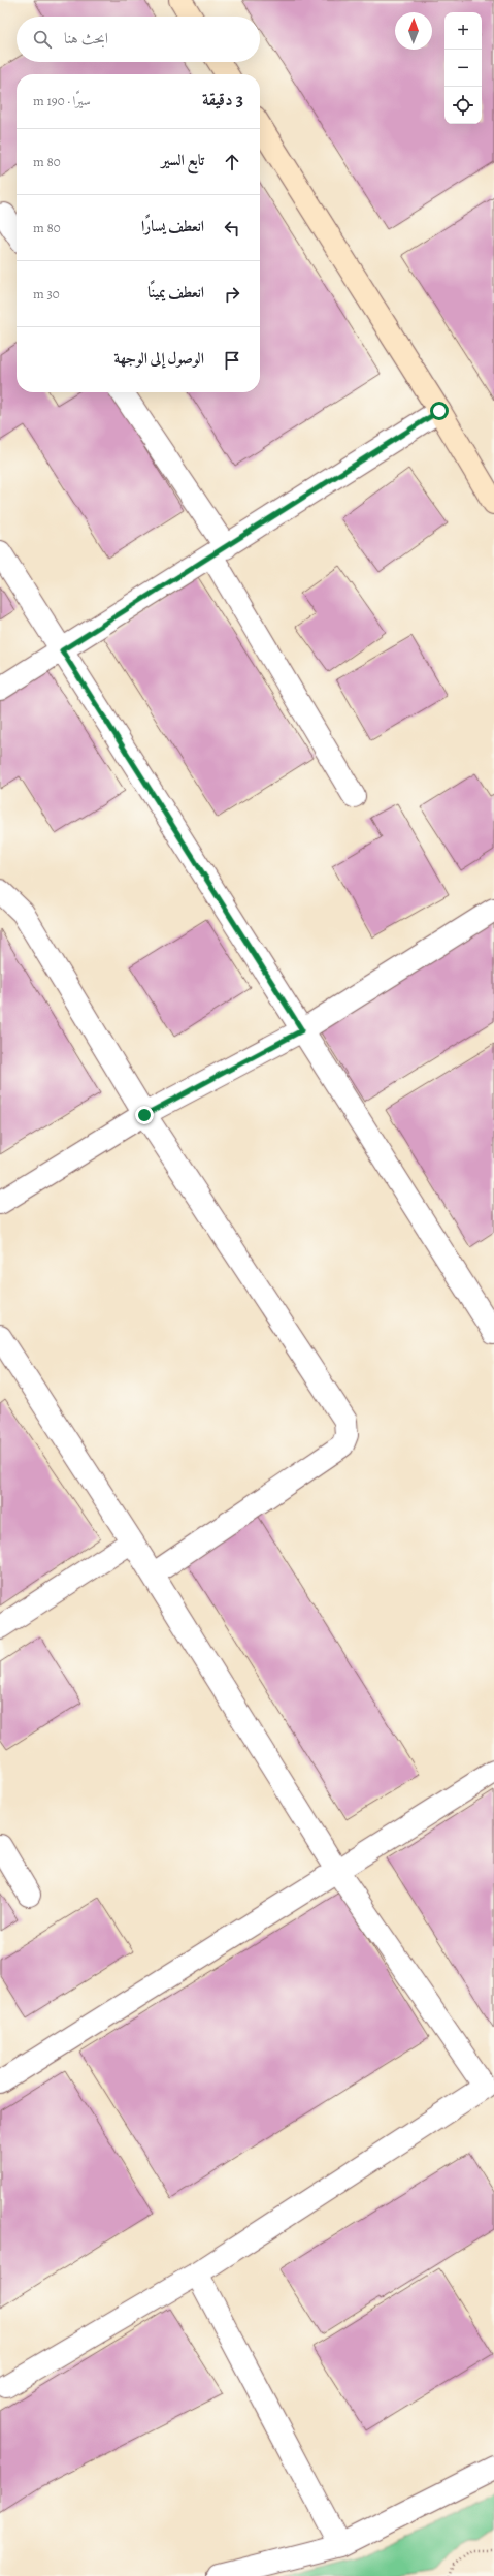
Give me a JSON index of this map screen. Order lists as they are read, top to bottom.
{
  "north": "top",
  "page": {
    "map_buttons": ["+", "−"],
    "search": "ابحث هنا",
    "heading": ["3 دقيقة", "سيرًا · 190 m"],
    "list": [
      ["تابع السير", "80 m"],
      ["انعطف يسارًا", "80 m"],
      ["انعطف يمينًا", "30 m"],
      "الوصول إلى الوجهة"
    ]
  }
}
